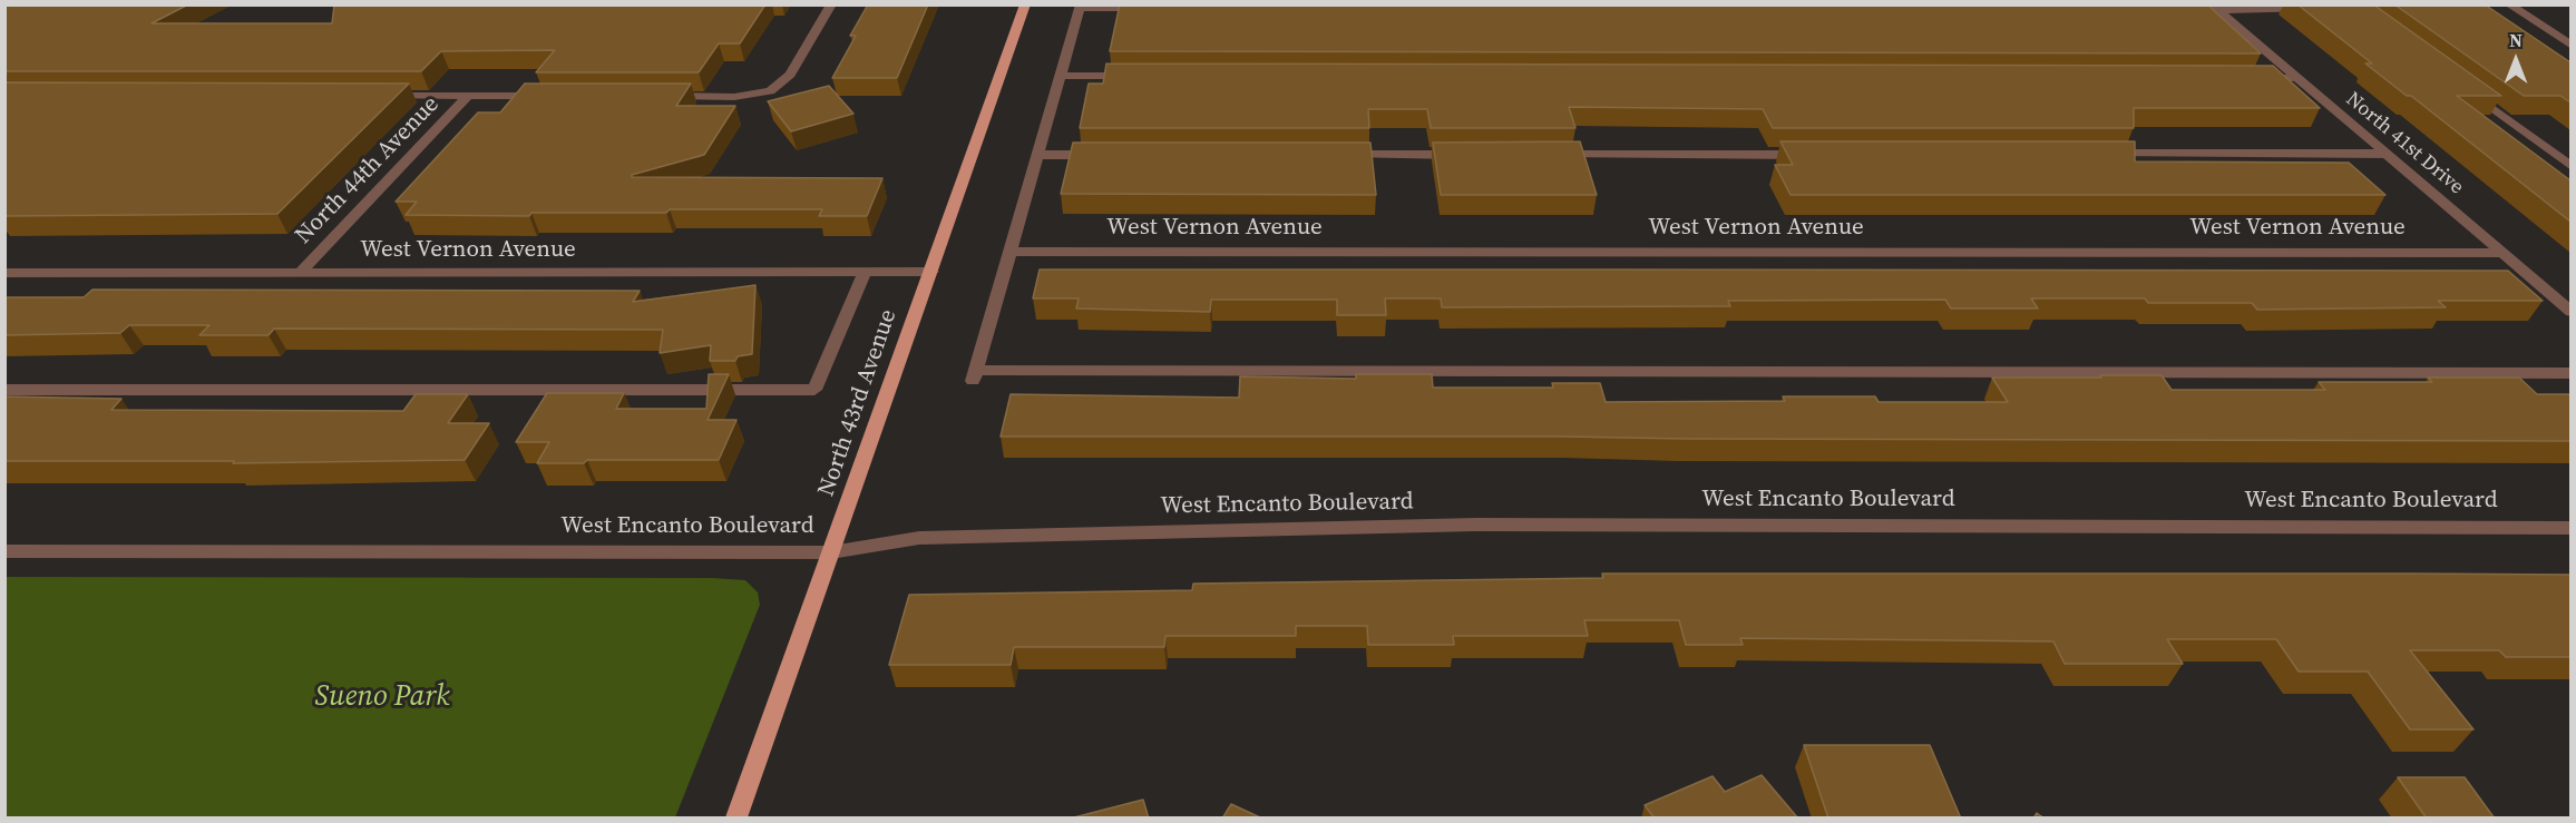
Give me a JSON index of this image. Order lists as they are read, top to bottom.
{
  "streets": {
    "main road": ["North 43rd Avenue"],
    "street": [
      "North 41st Drive",
      "North 44th Avenue",
      "West Vernon Avenue",
      "West Encanto Boulevard"
    ]
  },
  "crossings": [
    ["North 41st Drive", "West Vernon Avenue"],
    ["North 44th Avenue", "West Vernon Avenue"],
    ["West Vernon Avenue", "North 43rd Avenue"],
    ["North 43rd Avenue", "West Encanto Boulevard"]
  ],
  "parks": ["Sueno Park"],
  "north": "top"
}
